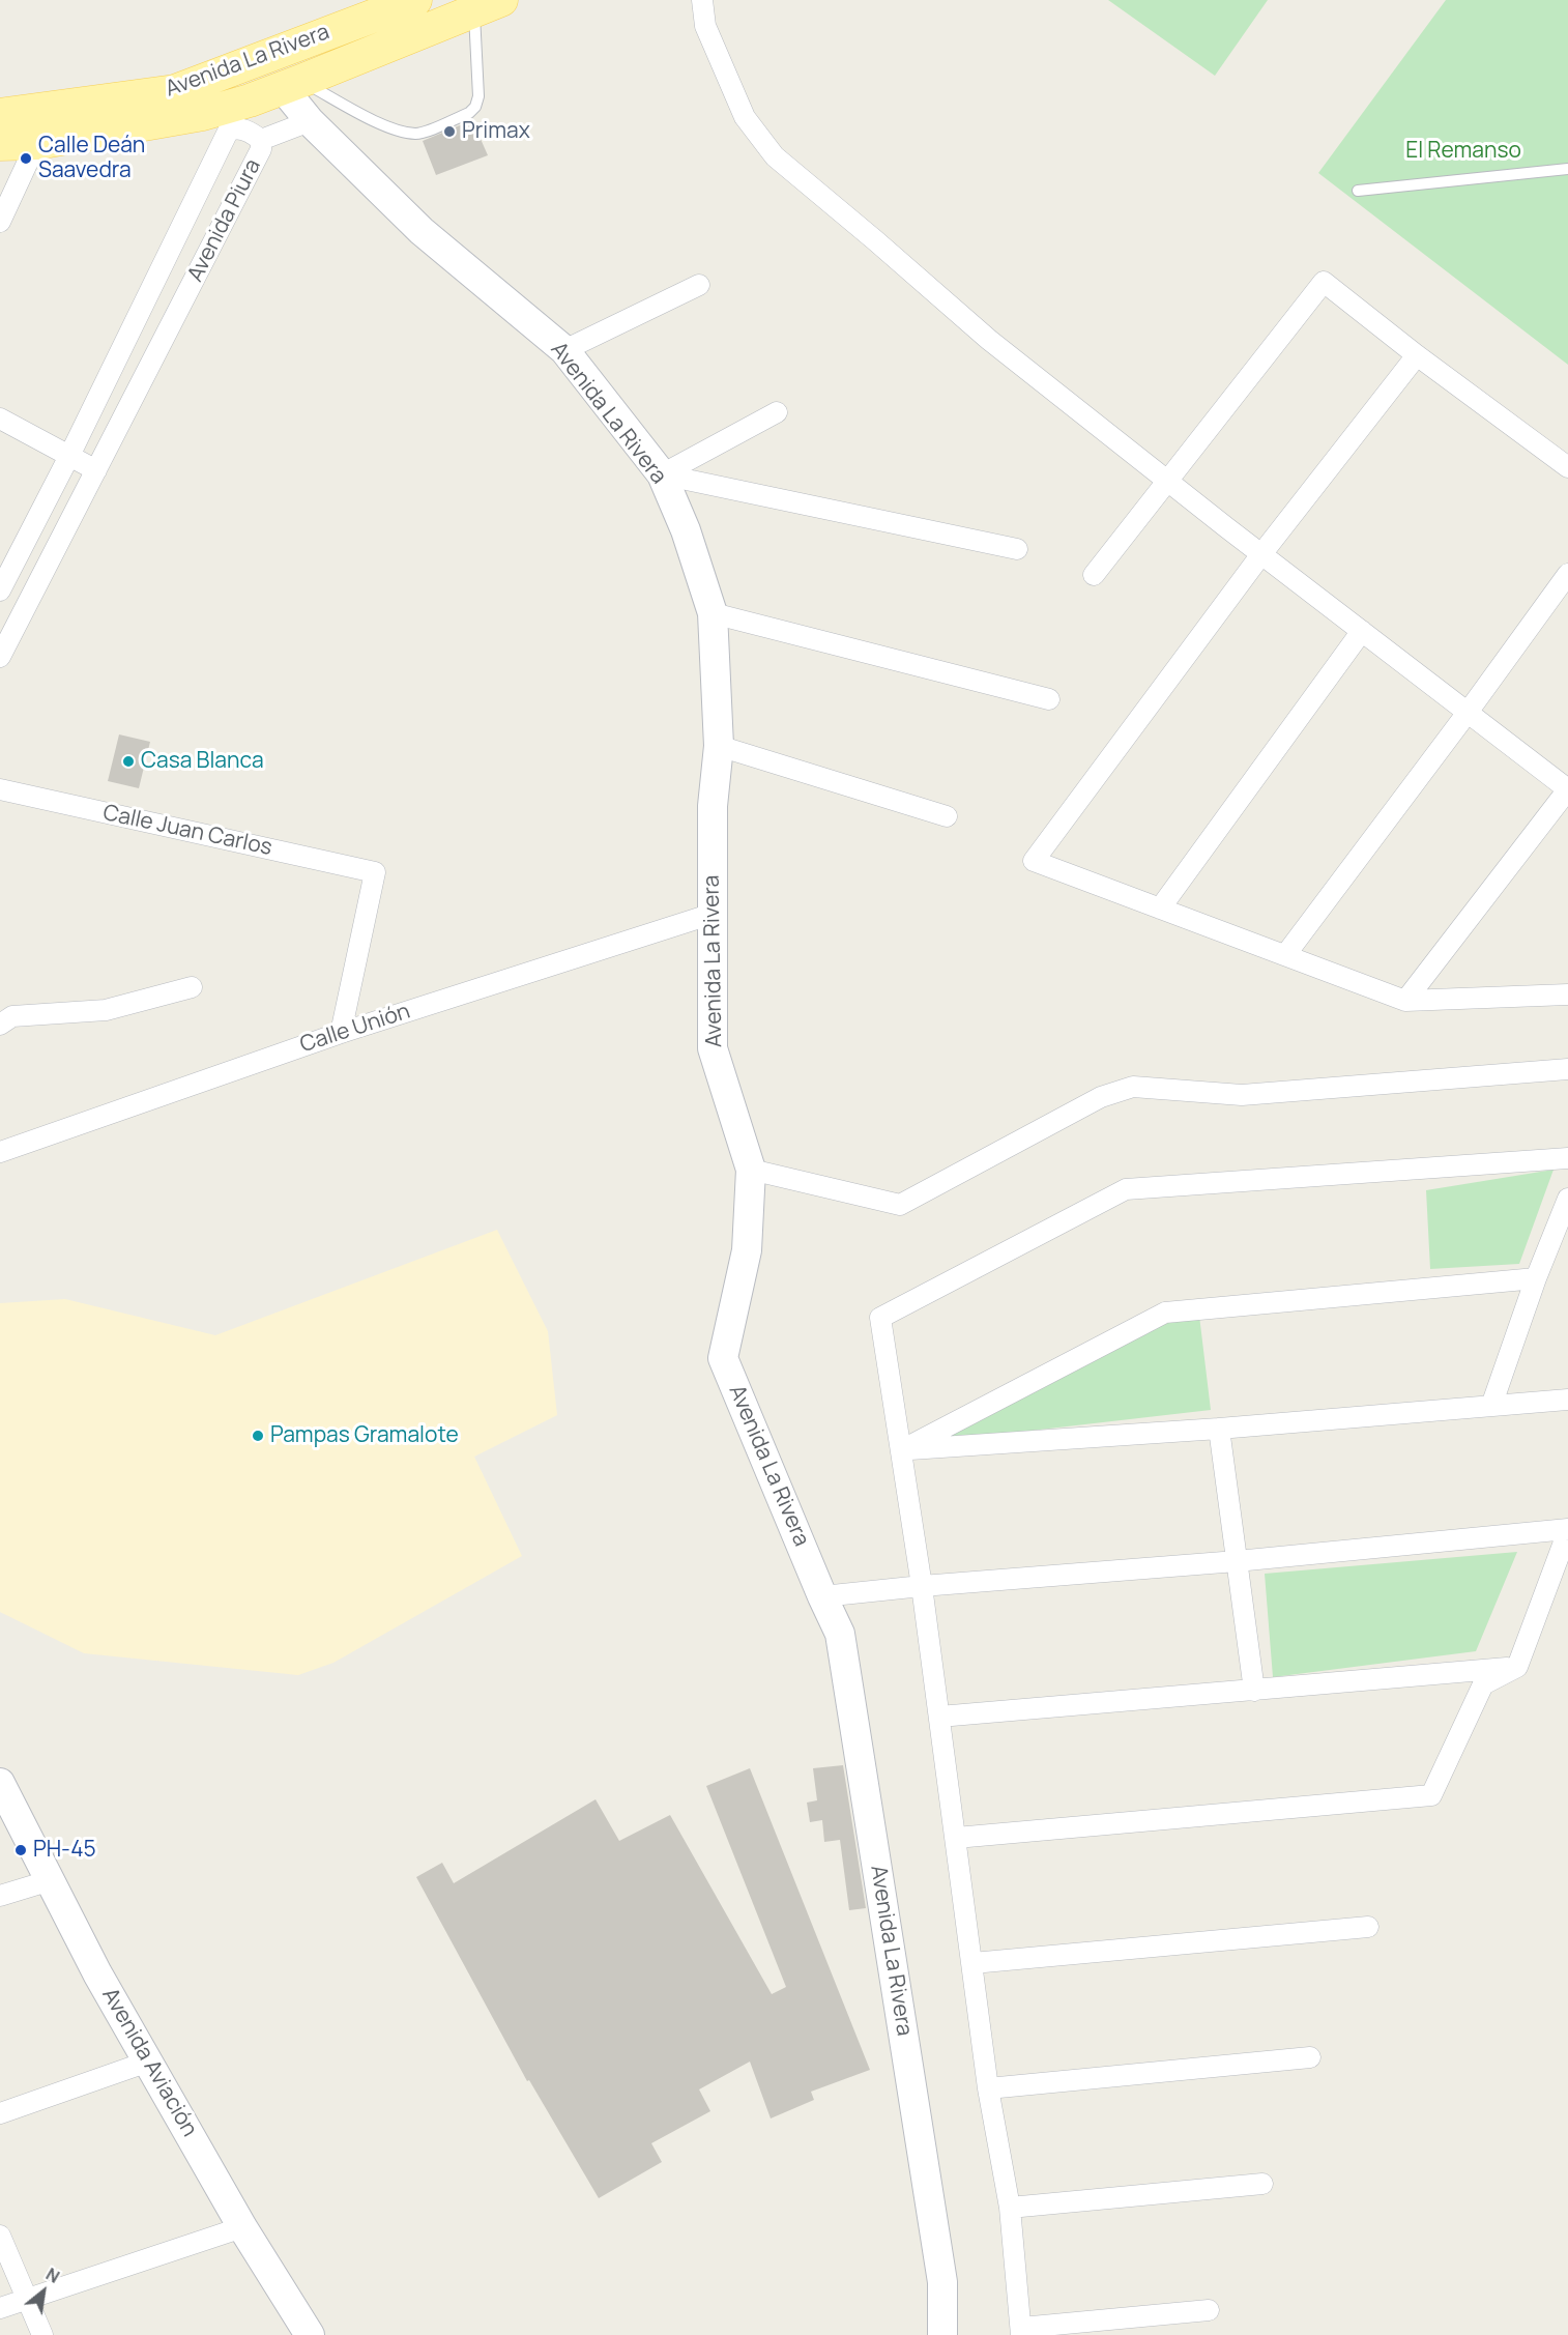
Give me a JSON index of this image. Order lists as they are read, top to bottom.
{
  "streets": {
    "main road": ["Avenida La Rivera"],
    "street": [
      "Avenida Piura",
      "Calle Juan Carlos",
      "Calle Unión",
      "Avenida Aviación"
    ]
  },
  "crossings": [
    ["Avenida La Rivera", "Calle Unión"],
    ["Calle Juan Carlos", "Calle Unión"]
  ],
  "parks": ["El Remanso"],
  "places": [
    "Primax",
    "Calle Deán Saavedra",
    "Casa Blanca",
    "Pampas Gramalote",
    "PH-45"
  ],
  "north": "top right"
}
